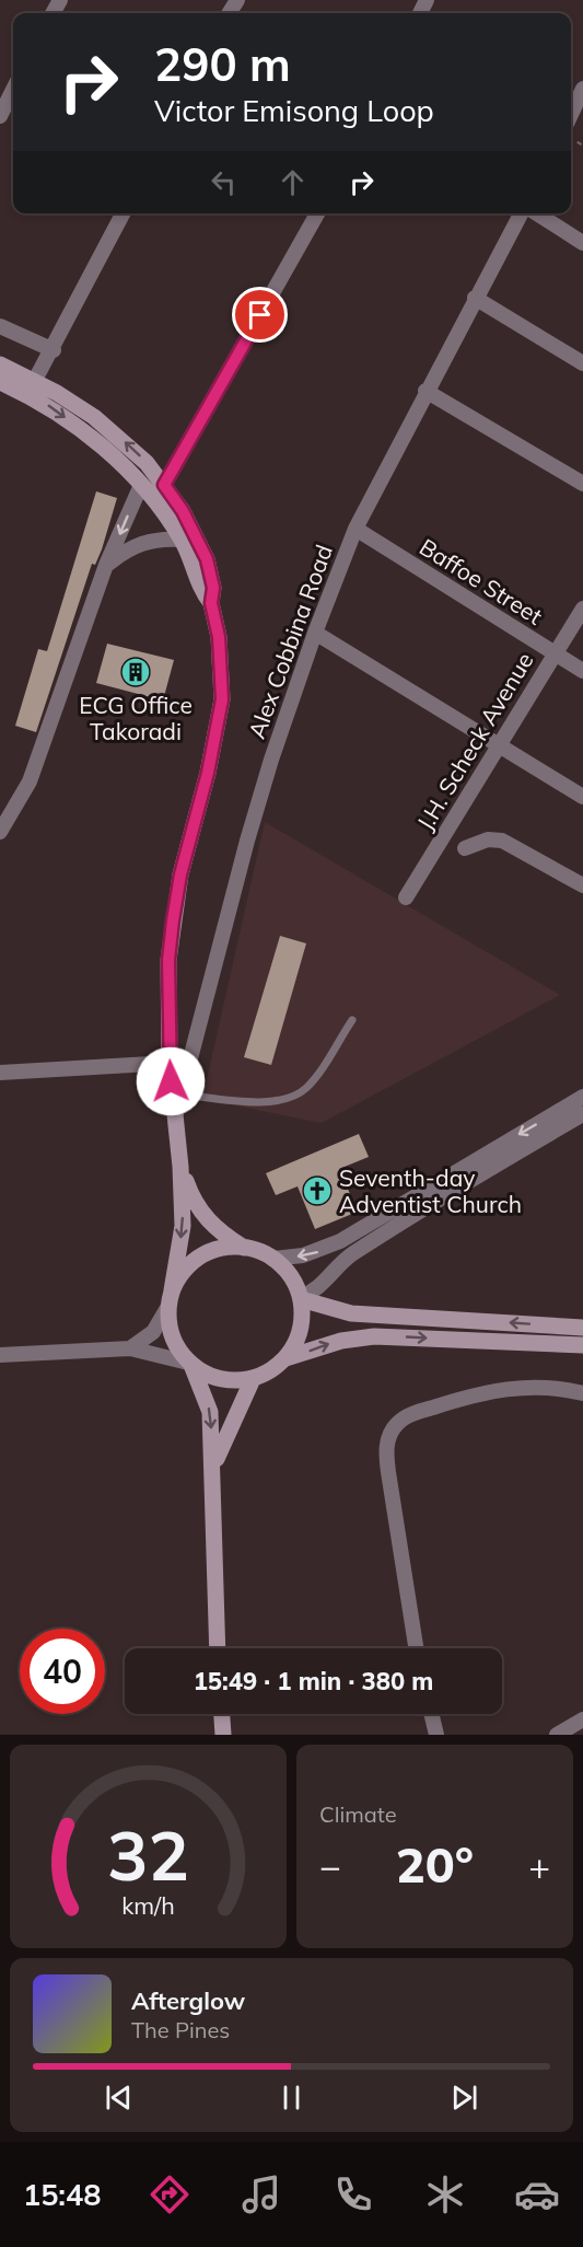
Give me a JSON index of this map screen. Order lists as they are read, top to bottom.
{
  "streets": {
    "street": ["Baffoe Street", "Alex Cobbina Road", "J.H. Scheck Avenue"]
  },
  "crossings": [
    ["Baffoe Street", "Alex Cobbina Road"],
    ["Baffoe Street", "J.H. Scheck Avenue"]
  ],
  "places": {
    "building": ["ECG Office Takoradi"],
    "church": ["Seventh-day Adventist Church"]
  },
  "page": {
    "turn": ["290 m", "Victor Emisong Loop"],
    "limit": "40",
    "trip": "15:49 · 1 min · 380 m",
    "tile": "Climate",
    "heat": ["−", "20°", "+"],
    "song": ["Afterglow", "The Pines"],
    "tabs": "15:48",
    "gauge": ["32", "km/h"]
  }
}
